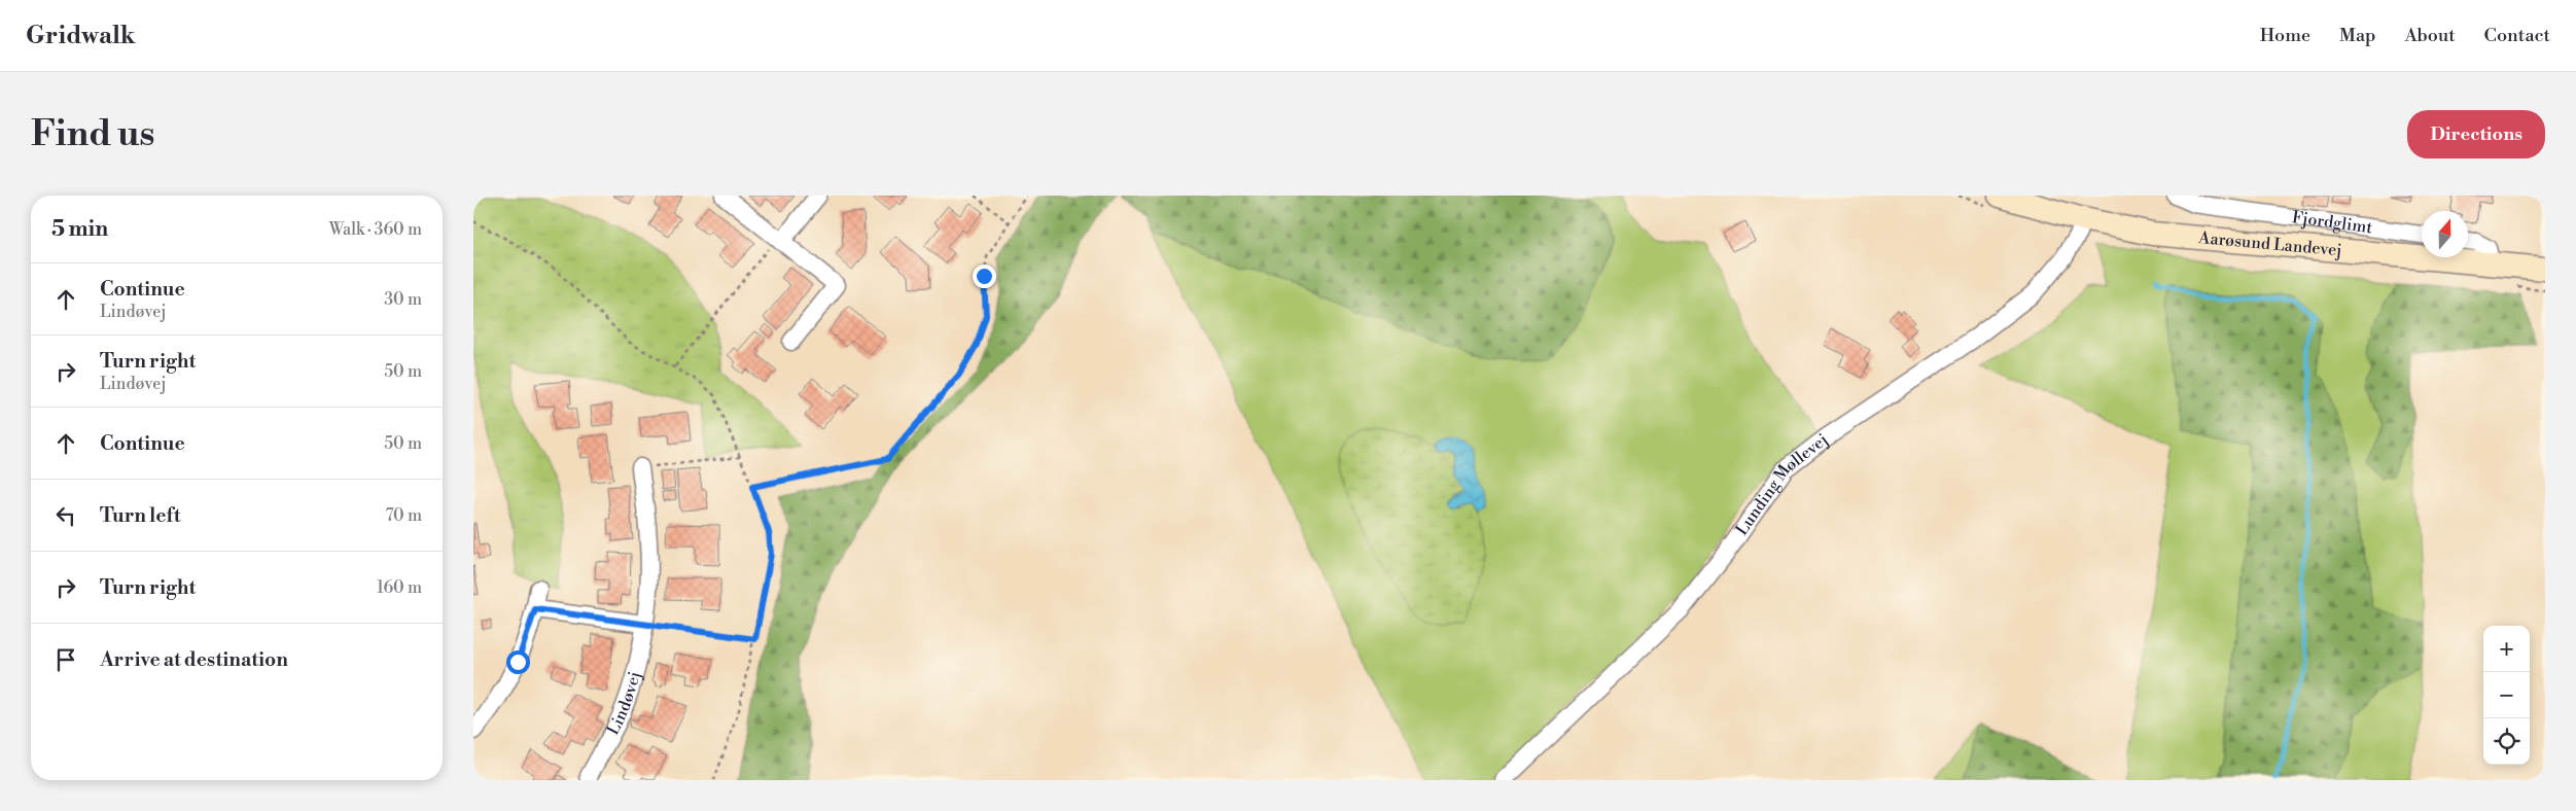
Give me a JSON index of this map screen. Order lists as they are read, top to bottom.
{
  "streets": {
    "street": [
      "Fjordglimt",
      "Aarøsund Landevej",
      "Lunding Møllevej",
      "Lindøvej"
    ]
  },
  "crossings": [
    ["Aarøsund Landevej", "Lunding Møllevej"]
  ],
  "north": "top",
  "page": {
    "header": "Gridwalk",
    "nav": [
      "Home",
      "Map",
      "About",
      "Contact"
    ],
    "buttons": "Directions",
    "title": "Find us",
    "heading": ["5 min", "Walk · 360 m"],
    "list": [
      ["Continue", "Lindøvej", "30 m"],
      ["Turn right", "Lindøvej", "50 m"],
      ["Continue", "50 m"],
      ["Turn left", "70 m"],
      ["Turn right", "160 m"],
      "Arrive at destination"
    ],
    "map_buttons": ["+", "−"]
  }
}
